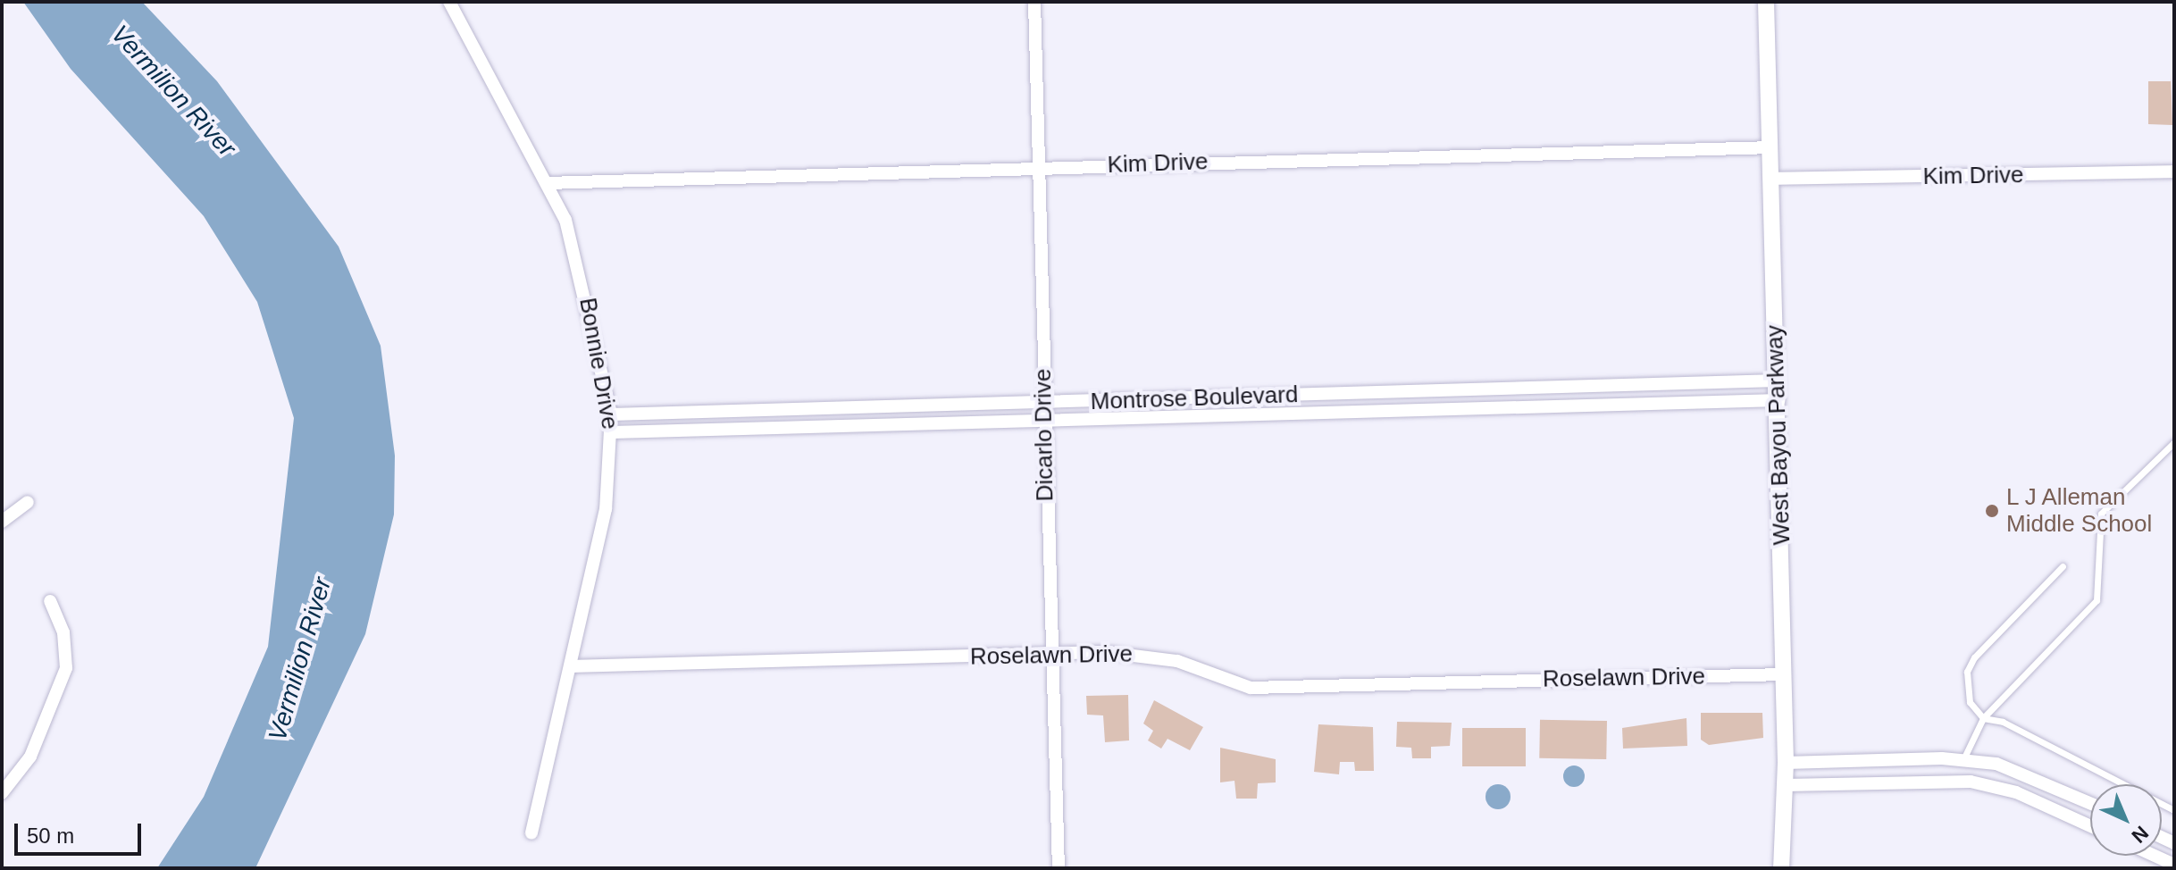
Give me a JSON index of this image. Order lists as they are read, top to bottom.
{
  "streets": {
    "street": [
      "Kim Drive",
      "Bonnie Drive",
      "Montrose Boulevard",
      "Dicarlo Drive",
      "West Bayou Parkway",
      "Roselawn Drive"
    ]
  },
  "crossings": [
    ["Kim Drive", "Bonnie Drive"],
    ["Kim Drive", "Dicarlo Drive"],
    ["Kim Drive", "West Bayou Parkway"],
    ["Bonnie Drive", "Montrose Boulevard"],
    ["Bonnie Drive", "Roselawn Drive"],
    ["Montrose Boulevard", "Dicarlo Drive"],
    ["Montrose Boulevard", "West Bayou Parkway"],
    ["Dicarlo Drive", "Roselawn Drive"],
    ["West Bayou Parkway", "Roselawn Drive"]
  ],
  "water": ["Vermilion River"],
  "places": ["L J Alleman Middle School"],
  "scale_bar": "50 m",
  "north": "bottom right"
}
